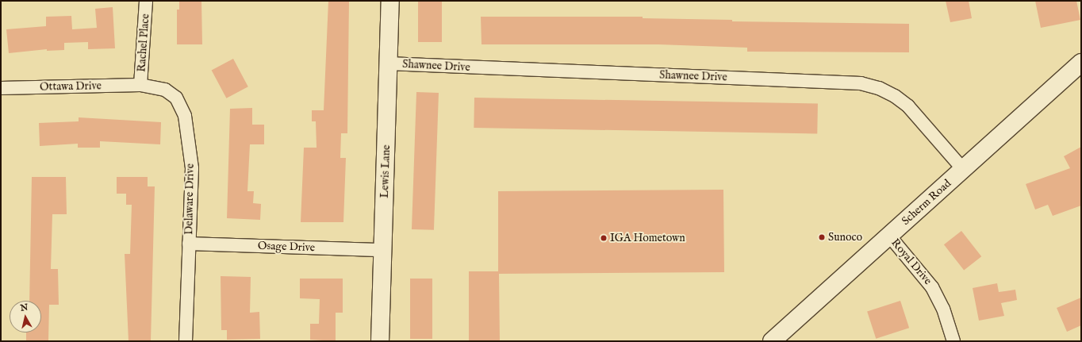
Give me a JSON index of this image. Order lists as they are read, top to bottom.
{
  "streets": {
    "street": [
      "Rachel Place",
      "Shawnee Drive",
      "Ottawa Drive",
      "Lewis Lane",
      "Delaware Drive",
      "Scherm Road",
      "Osage Drive",
      "Royal Drive"
    ]
  },
  "crossings": [
    ["Rachel Place", "Ottawa Drive"],
    ["Rachel Place", "Delaware Drive"],
    ["Shawnee Drive", "Lewis Lane"],
    ["Shawnee Drive", "Scherm Road"],
    ["Ottawa Drive", "Delaware Drive"],
    ["Lewis Lane", "Osage Drive"],
    ["Delaware Drive", "Osage Drive"],
    ["Scherm Road", "Royal Drive"]
  ],
  "places": ["Sunoco", "IGA Hometown"],
  "north": "top"
}
